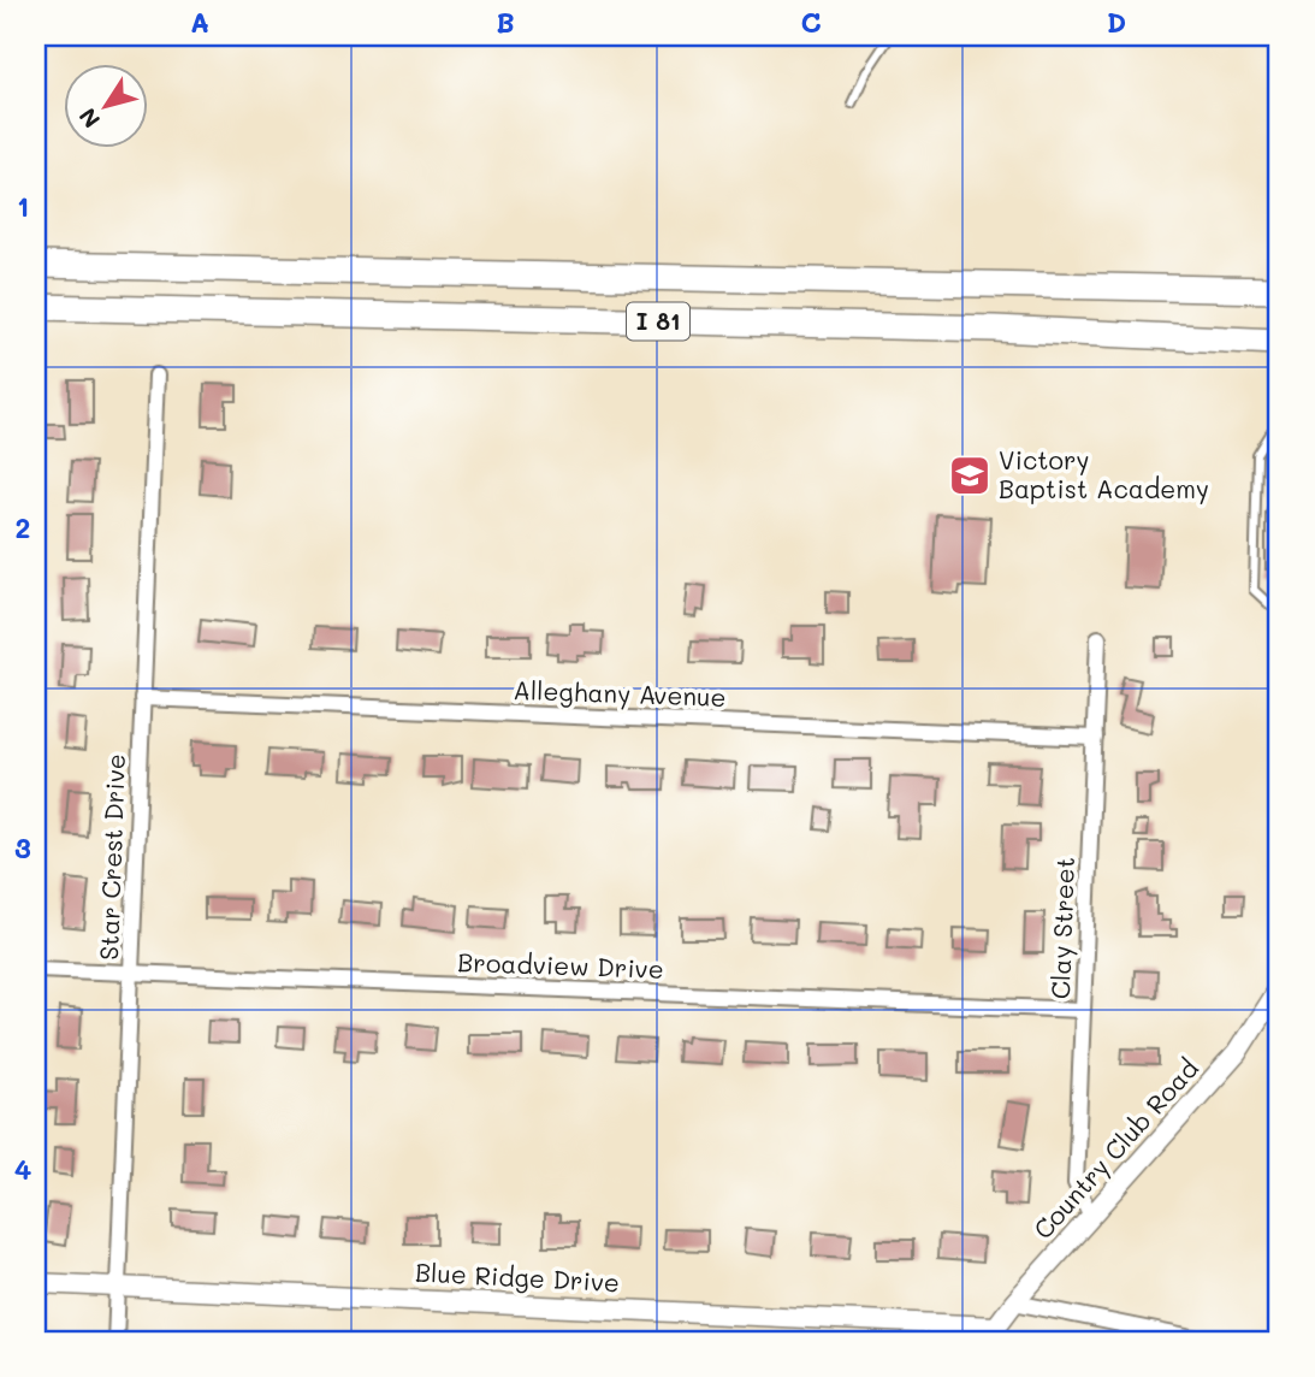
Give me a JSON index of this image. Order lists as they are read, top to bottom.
{
  "streets": {
    "highway": ["I 81"],
    "street": [
      "Alleghany Avenue",
      "Star Crest Drive",
      "Clay Street",
      "Broadview Drive",
      "Country Club Road",
      "Blue Ridge Drive"
    ]
  },
  "crossings": [
    ["Alleghany Avenue", "Star Crest Drive"],
    ["Alleghany Avenue", "Clay Street"],
    ["Star Crest Drive", "Broadview Drive"],
    ["Star Crest Drive", "Blue Ridge Drive"],
    ["Clay Street", "Broadview Drive"],
    ["Clay Street", "Country Club Road"],
    ["Country Club Road", "Blue Ridge Drive"]
  ],
  "places": {
    "school or university": ["Victory Baptist Academy"]
  },
  "north": "bottom left",
  "grid": {
    "columns": [
      "A",
      "B",
      "C",
      "D"
    ],
    "rows": [
      "1",
      "2",
      "3",
      "4"
    ]
  }
}
